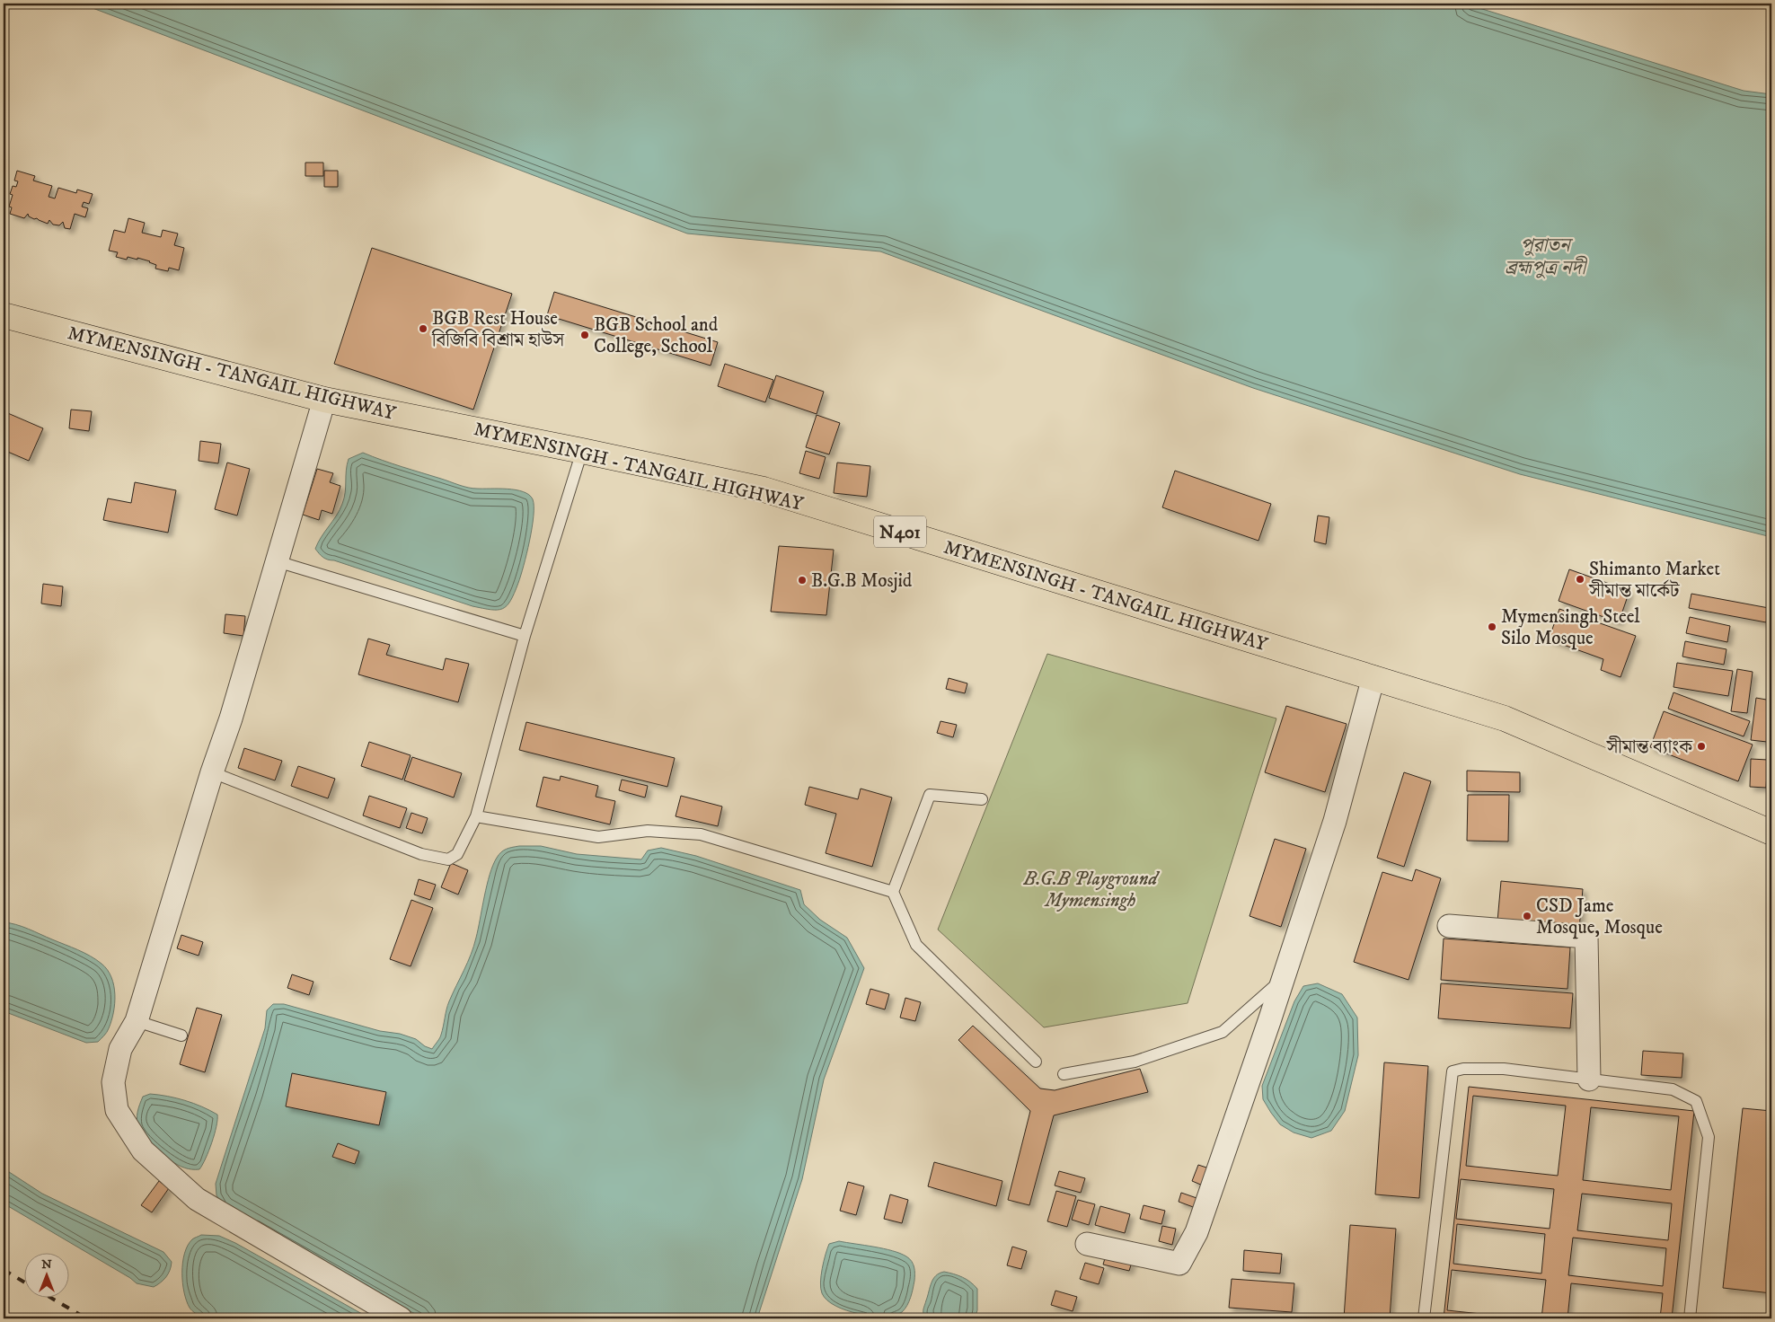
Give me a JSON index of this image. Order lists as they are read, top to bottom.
{
  "streets": {
    "highway": ["MYMENSINGH - TANGAIL HIGHWAY", "N401"]
  },
  "water": ["পুরাতন ব্রহ্মপুত্র নদী"],
  "parks": ["B.G.B Playground Mymensingh"],
  "places": [
    "BGB Rest House বিজিবি বিশ্রাম হাউস",
    "BGB School and College, School",
    "Shimanto Market সীমান্ত মার্কেট",
    "B.G.B Mosjid",
    "Mymensingh Steel Silo Mosque",
    "সীমান্ত ব্যাংক",
    "CSD Jame Mosque, Mosque"
  ],
  "north": "top"
}
